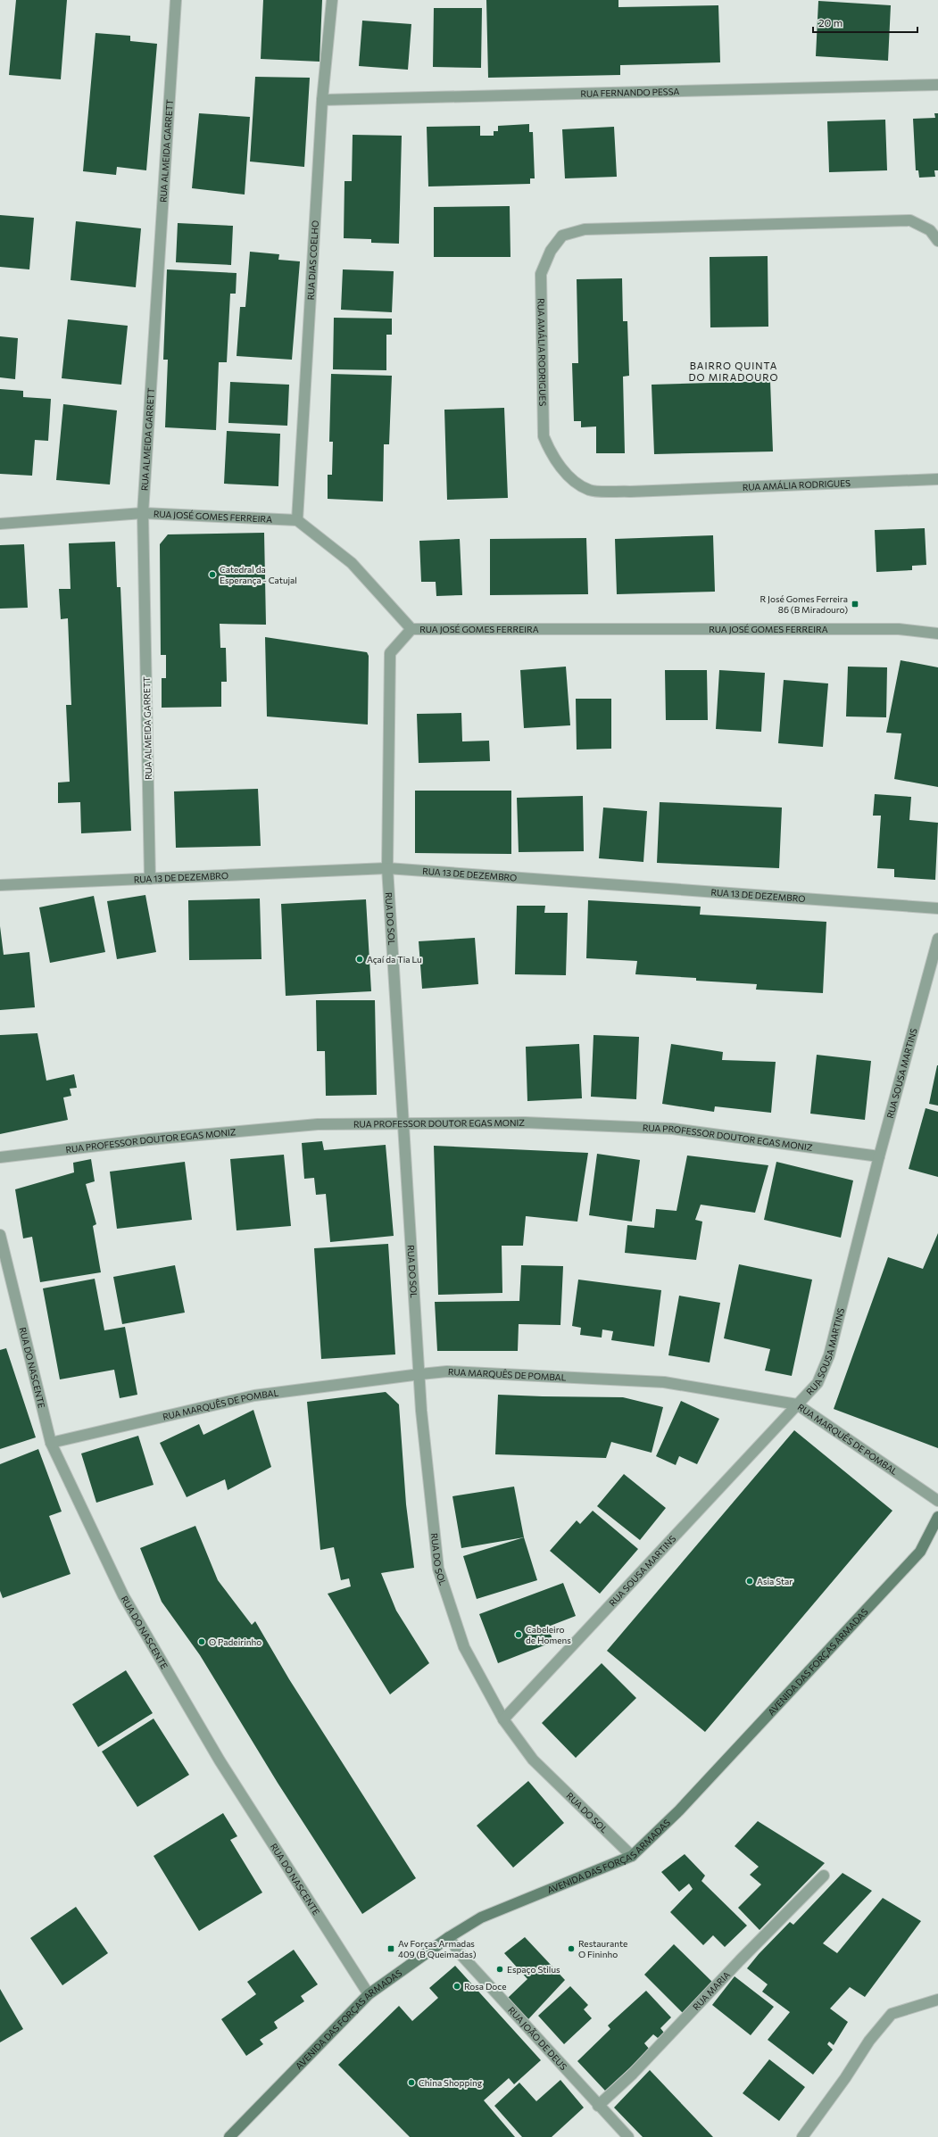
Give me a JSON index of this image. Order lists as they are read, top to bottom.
{
  "streets": {
    "street": [
      "RUA FERNANDO PESSA",
      "RUA ALMEIDA GARRETT",
      "RUA DIAS COELHO",
      "RUA AMÁLIA RODRIGUES",
      "RUA JOSÉ GOMES FERREIRA",
      "RUA 13 DE DEZEMBRO",
      "RUA DO SOL",
      "RUA SOUSA MARTINS",
      "RUA PROFESSOR DOUTOR EGAS MONIZ",
      "RUA DO NASCENTE",
      "RUA MARQUÊS DE POMBAL",
      "AVENIDA DAS FORÇAS ARMADAS",
      "RUA MARIA",
      "RUA JOÃO DE DEUS"
    ]
  },
  "crossings": [
    ["RUA FERNANDO PESSA", "RUA DIAS COELHO"],
    ["RUA ALMEIDA GARRETT", "RUA JOSÉ GOMES FERREIRA"],
    ["RUA ALMEIDA GARRETT", "RUA 13 DE DEZEMBRO"],
    ["RUA DIAS COELHO", "RUA JOSÉ GOMES FERREIRA"],
    ["RUA JOSÉ GOMES FERREIRA", "RUA DO SOL"],
    ["RUA 13 DE DEZEMBRO", "RUA DO SOL"],
    ["RUA DO SOL", "RUA SOUSA MARTINS"],
    ["RUA DO SOL", "RUA PROFESSOR DOUTOR EGAS MONIZ"],
    ["RUA DO SOL", "RUA MARQUÊS DE POMBAL"],
    ["RUA DO SOL", "AVENIDA DAS FORÇAS ARMADAS"],
    ["RUA SOUSA MARTINS", "RUA PROFESSOR DOUTOR EGAS MONIZ"],
    ["RUA SOUSA MARTINS", "RUA MARQUÊS DE POMBAL"],
    ["RUA DO NASCENTE", "RUA MARQUÊS DE POMBAL"],
    ["RUA DO NASCENTE", "AVENIDA DAS FORÇAS ARMADAS"],
    ["AVENIDA DAS FORÇAS ARMADAS", "RUA JOÃO DE DEUS"],
    ["RUA MARIA", "RUA JOÃO DE DEUS"]
  ],
  "districts": ["BAIRRO QUINTA DO MIRADOURO"],
  "places": {
    "other": [
      "Catedral da Esperança - Catujal",
      "Açaí da Tia Lu",
      "Asia Star",
      "Cabeleiro de Homens",
      "O Padeirinho",
      "Restaurante O Fininho",
      "Espaço Stilus",
      "Rosa Doce",
      "China Shopping"
    ],
    "transit": ["R José Gomes Ferreira 86 (B Miradouro)", "Av Forças Armadas 409 (B Queimadas)"]
  },
  "scale_bar": "20 m"
}
